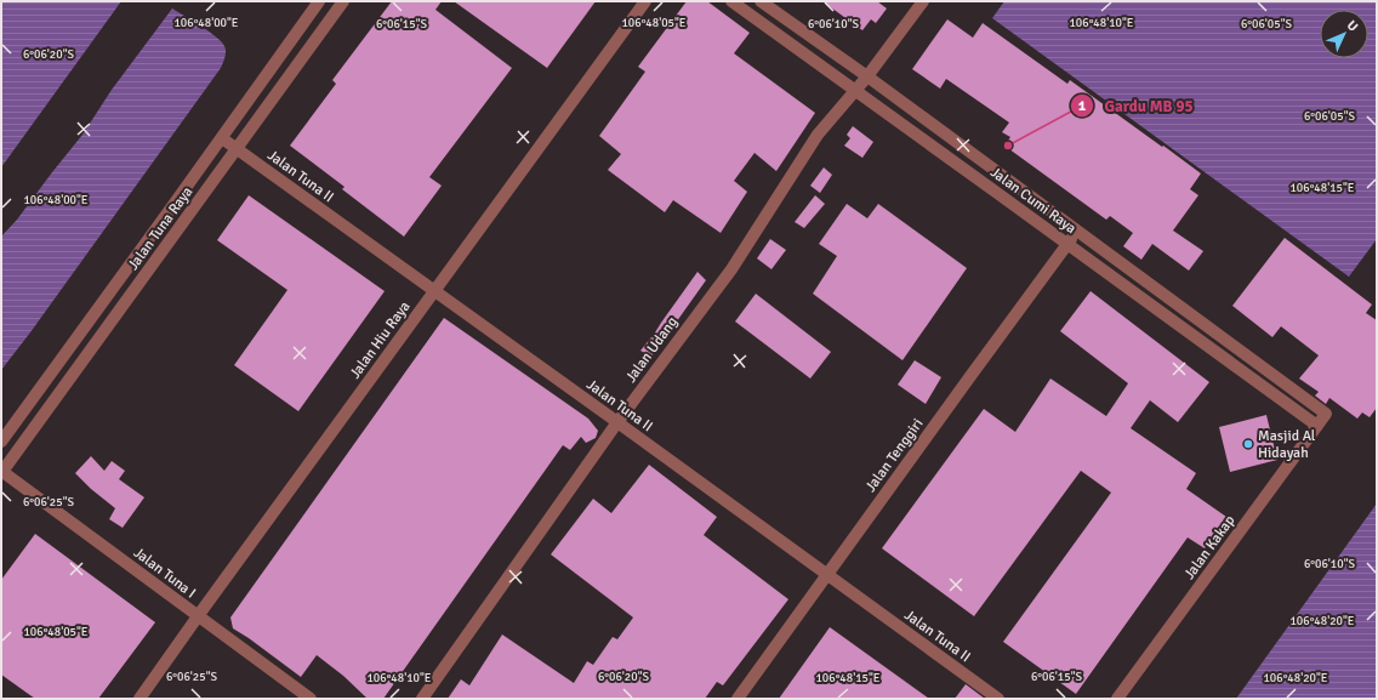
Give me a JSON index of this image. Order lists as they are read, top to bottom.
{
  "streets": {
    "street": [
      "Jalan Tuna II",
      "Jalan Cumi Raya",
      "Jalan Tuna Raya",
      "Jalan Hiu Raya",
      "Jalan Udang",
      "Jalan Tenggiri",
      "Jalan Kakap",
      "Jalan Tuna I"
    ]
  },
  "crossings": [
    ["Jalan Tuna II", "Jalan Tuna Raya"],
    ["Jalan Tuna II", "Jalan Hiu Raya"],
    ["Jalan Tuna II", "Jalan Udang"],
    ["Jalan Tuna II", "Jalan Tenggiri"],
    ["Jalan Cumi Raya", "Jalan Udang"],
    ["Jalan Cumi Raya", "Jalan Tenggiri"],
    ["Jalan Cumi Raya", "Jalan Kakap"],
    ["Jalan Tuna Raya", "Jalan Tuna I"],
    ["Jalan Hiu Raya", "Jalan Tuna I"]
  ],
  "places": ["Gardu MB 95", "Masjid Al Hidayah"],
  "north": "top right",
  "coordinates": [
    "106°48'00\"E",
    "106°48'05\"E",
    "106°48'10\"E",
    "6°06'15\"S",
    "6°06'10\"S",
    "6°06'05\"S",
    "6°06'20\"S",
    "106°48'15\"E",
    "6°06'25\"S",
    "106°48'20\"E"
  ]
}
